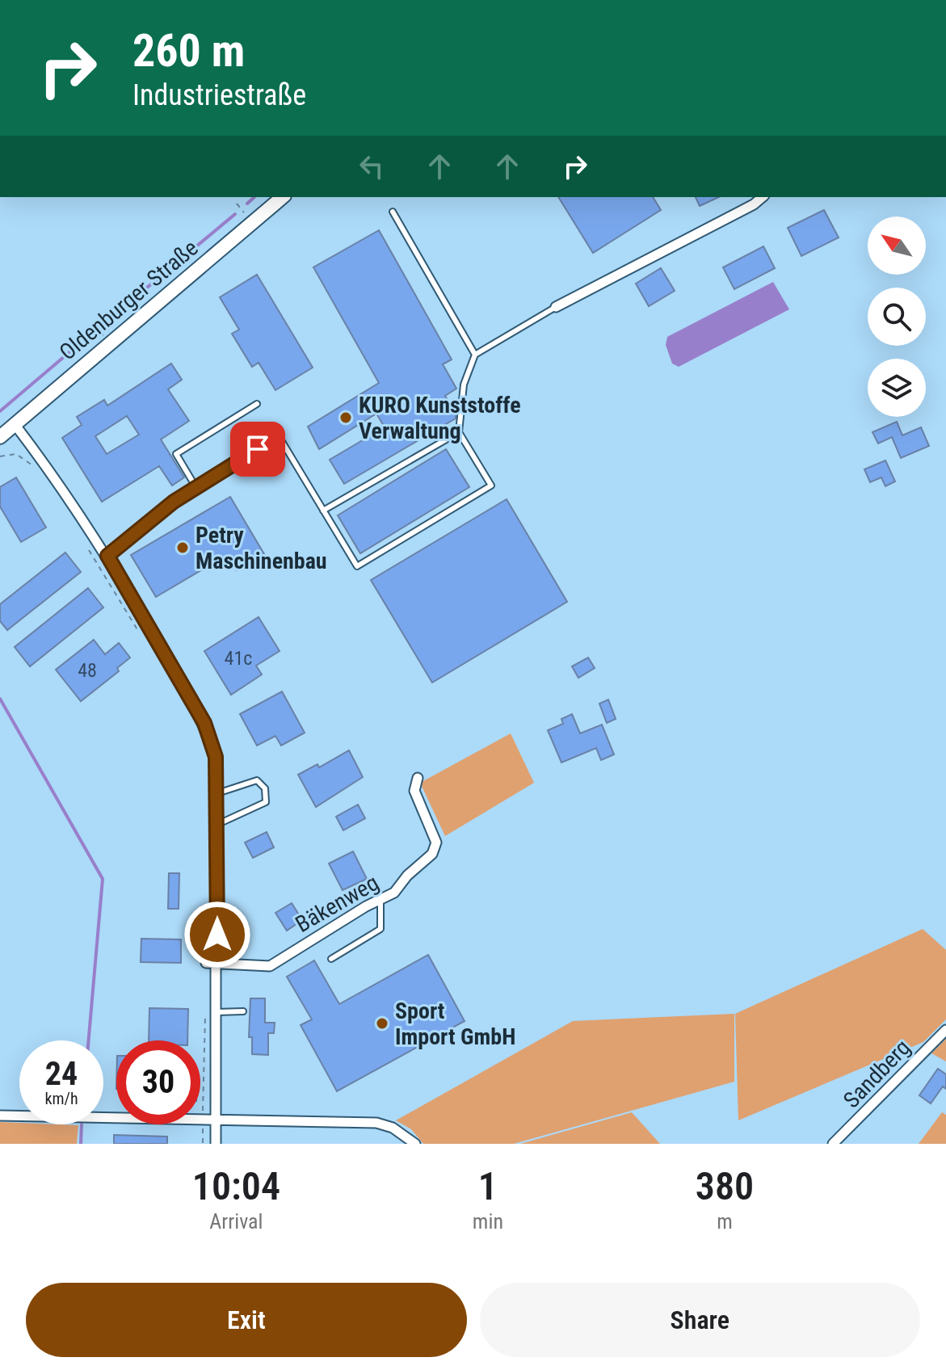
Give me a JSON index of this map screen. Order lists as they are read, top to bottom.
{
  "streets": {
    "main road": ["Oldenburger Straße"],
    "street": ["Bäkenweg", "Sandberg"]
  },
  "places": ["KURO Kunststoffe Verwaltung", "Petry Maschinenbau", "Sport Import GmbH"],
  "house_numbers": ["41c", "48"],
  "north": "top left",
  "page": {
    "turn": ["260 m", "Industriestraße"],
    "speed": "24 km/h",
    "limit": "30",
    "eta": [
      "10:04",
      "Arrival",
      "1",
      "min",
      "380",
      "m"
    ],
    "buttons": ["Exit", "Share"]
  }
}
